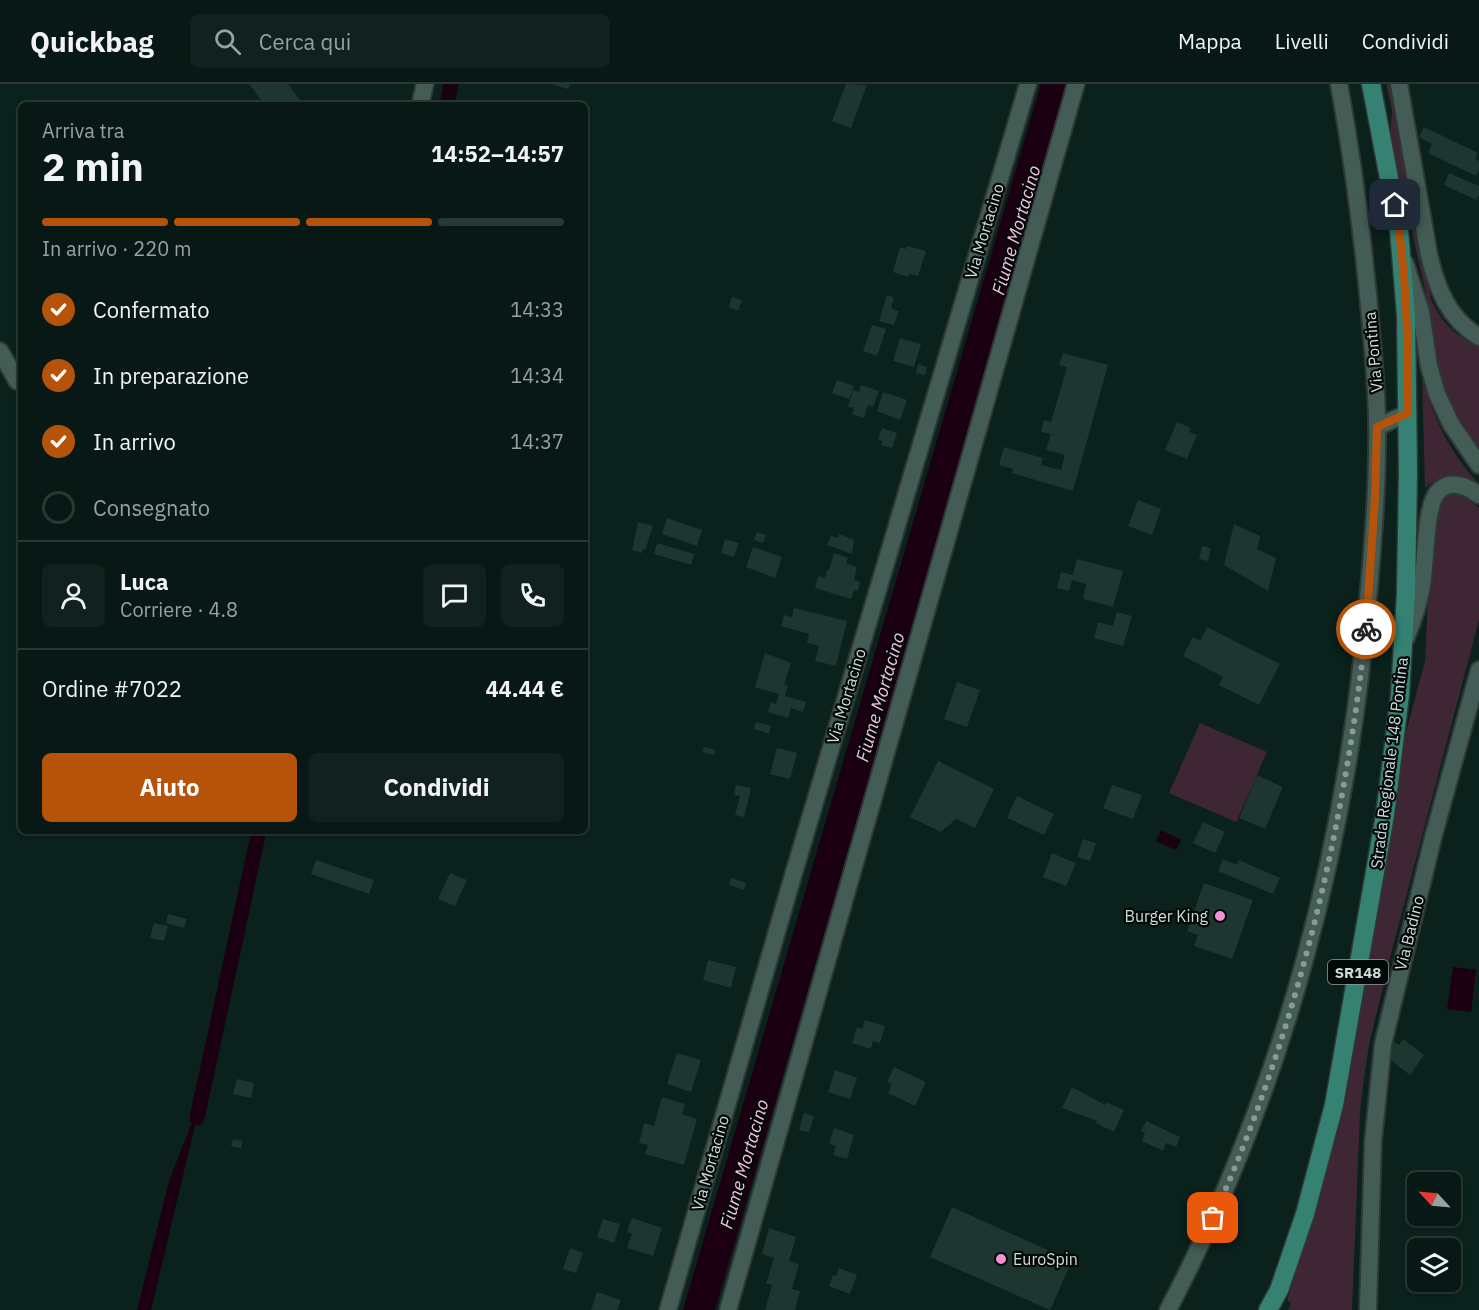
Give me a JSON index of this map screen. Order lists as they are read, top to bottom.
{
  "streets": {
    "main road": ["Strada Regionale 148 Pontina", "SR148"],
    "street": ["Via Mortacino", "Via Pontina", "Via Badino"]
  },
  "water": ["Fiume Mortacino"],
  "places": ["Burger King", "EuroSpin"],
  "north": "top left",
  "page": {
    "header": "Quickbag",
    "search": "Cerca qui",
    "nav": ["Mappa", "Livelli", "Condividi"],
    "heading": ["2 min", "Arriva tra", "14:52–14:57"],
    "panel": [
      "Luca",
      "Corriere · 4.8",
      "Ordine #7022",
      "44.44 €"
    ],
    "bar": "In arrivo · 220 m",
    "list": [
      ["Confermato", "14:33"],
      ["In preparazione", "14:34"],
      ["In arrivo", "14:37"],
      "Consegnato"
    ],
    "buttons": ["Aiuto", "Condividi"]
  }
}
